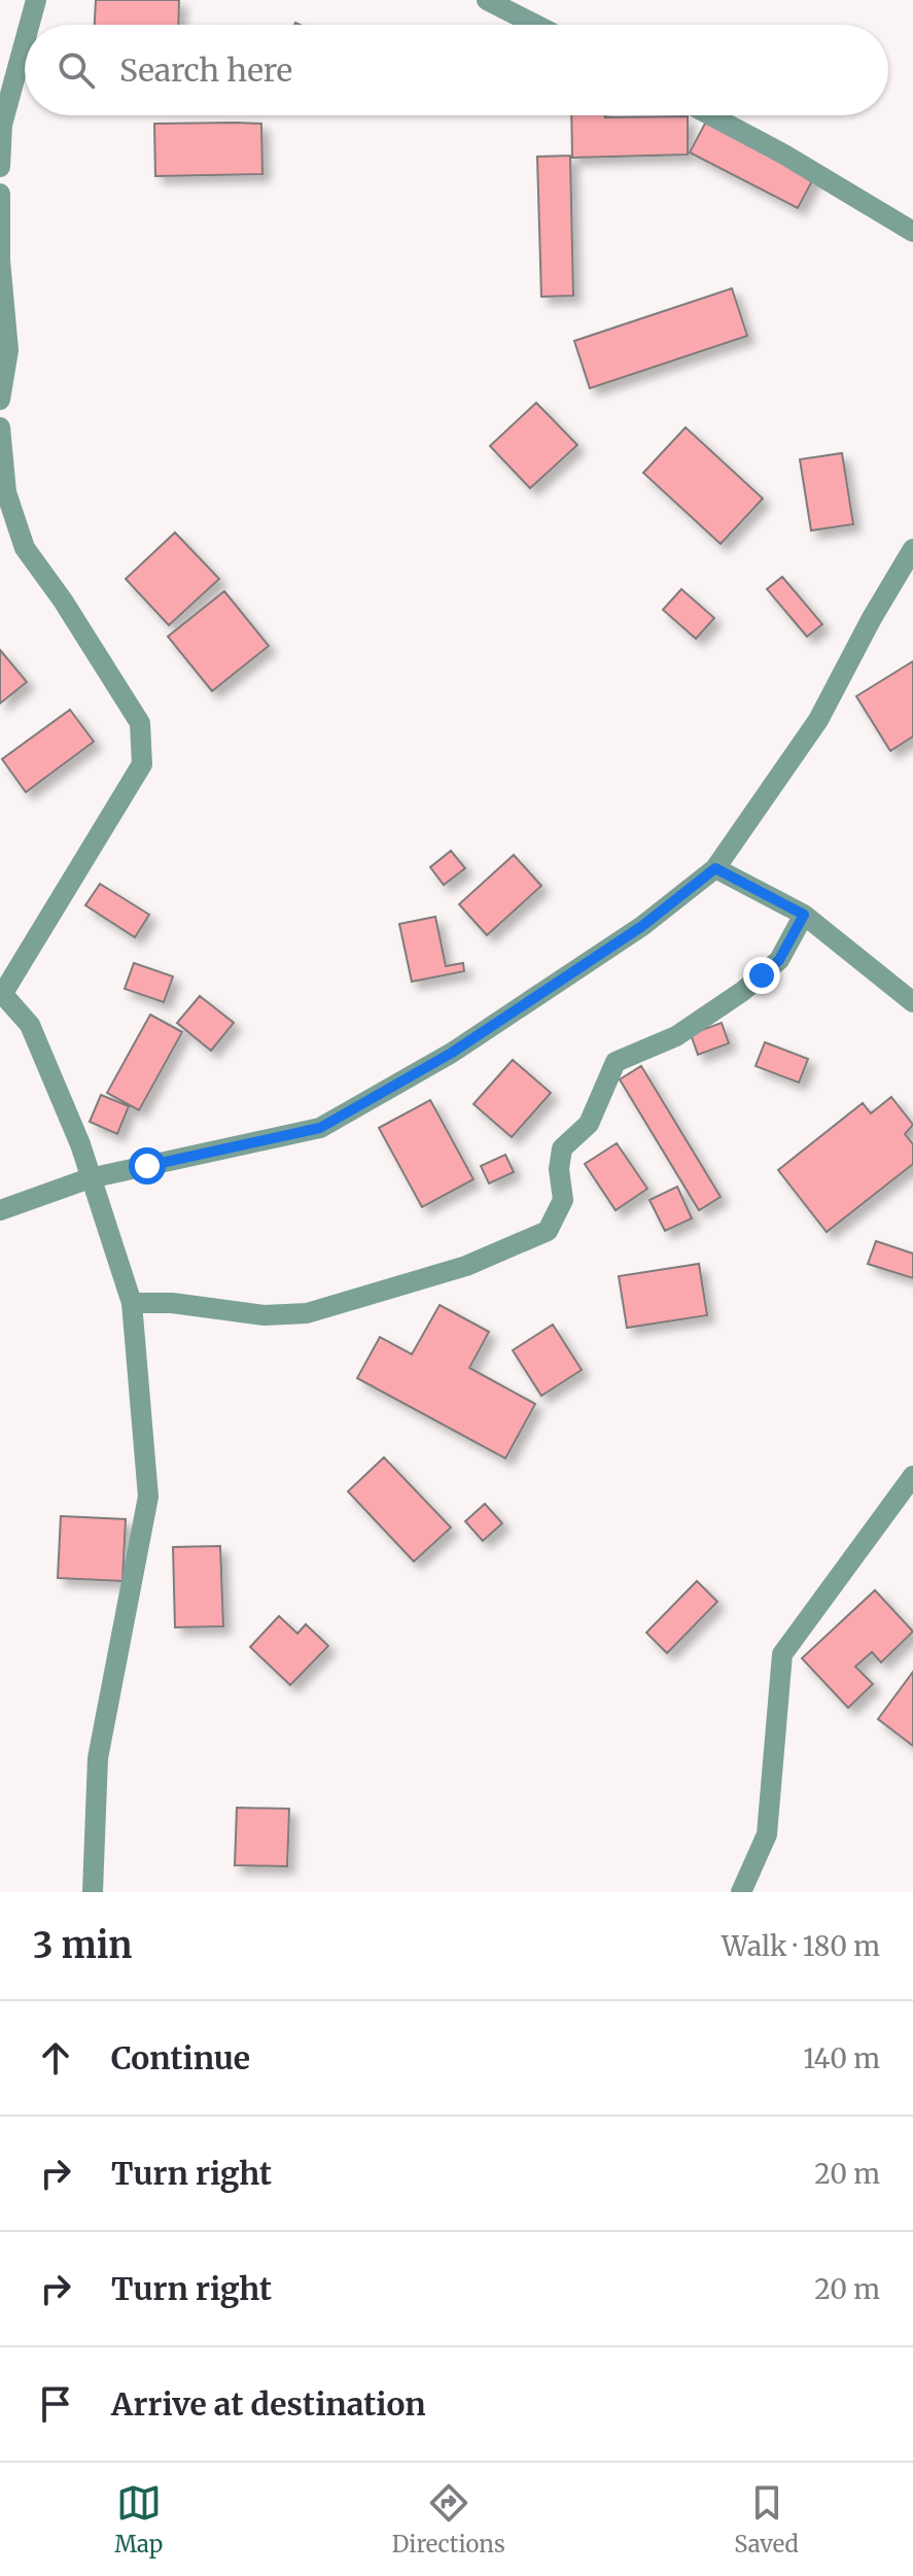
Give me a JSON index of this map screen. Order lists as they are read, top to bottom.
{
  "page": {
    "search": "Search here",
    "heading": ["3 min", "Walk · 180 m"],
    "list": [
      ["Continue", "140 m"],
      ["Turn right", "20 m"],
      ["Turn right", "20 m"],
      "Arrive at destination"
    ],
    "nav": ["Map", "Directions", "Saved"]
  }
}
